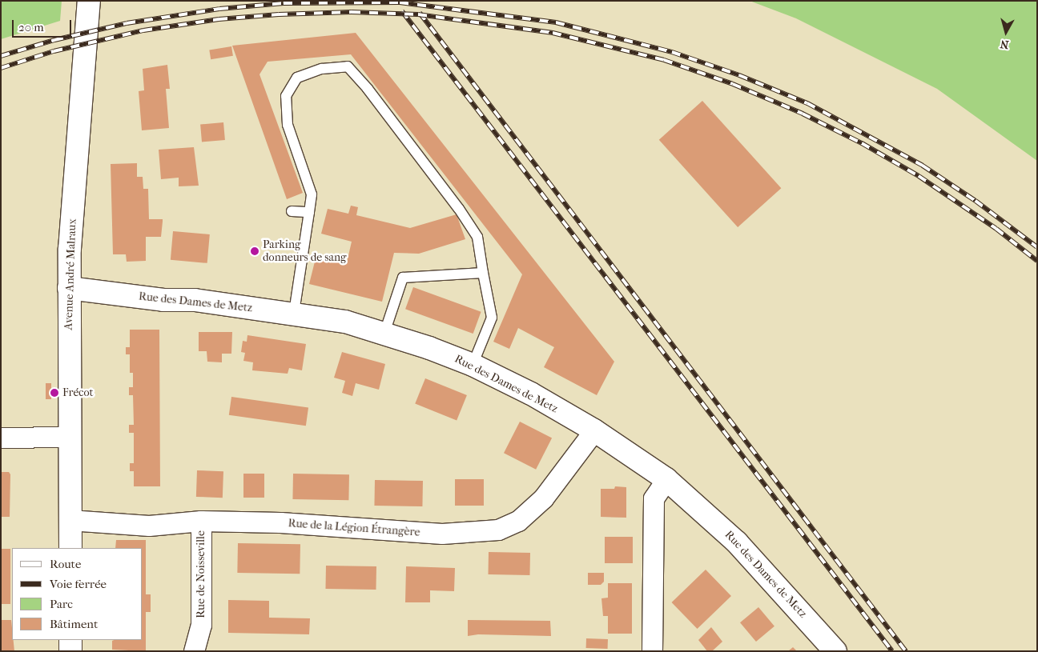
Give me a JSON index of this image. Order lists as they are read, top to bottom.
{
  "streets": {
    "street": [
      "Avenue André Malraux",
      "Rue des Dames de Metz",
      "Rue de la Légion Étrangère",
      "Rue de Noisseville"
    ]
  },
  "crossings": [
    ["Avenue André Malraux", "Rue des Dames de Metz"],
    ["Avenue André Malraux", "Rue de la Légion Étrangère"],
    ["Rue des Dames de Metz", "Rue de la Légion Étrangère"],
    ["Rue de la Légion Étrangère", "Rue de Noisseville"]
  ],
  "places": ["Parking donneurs de sang", "Frécot"],
  "legend": [
    "Route",
    "Voie ferrée",
    "Parc",
    "Bâtiment"
  ],
  "scale_bar": "20 m",
  "north": "bottom"
}
